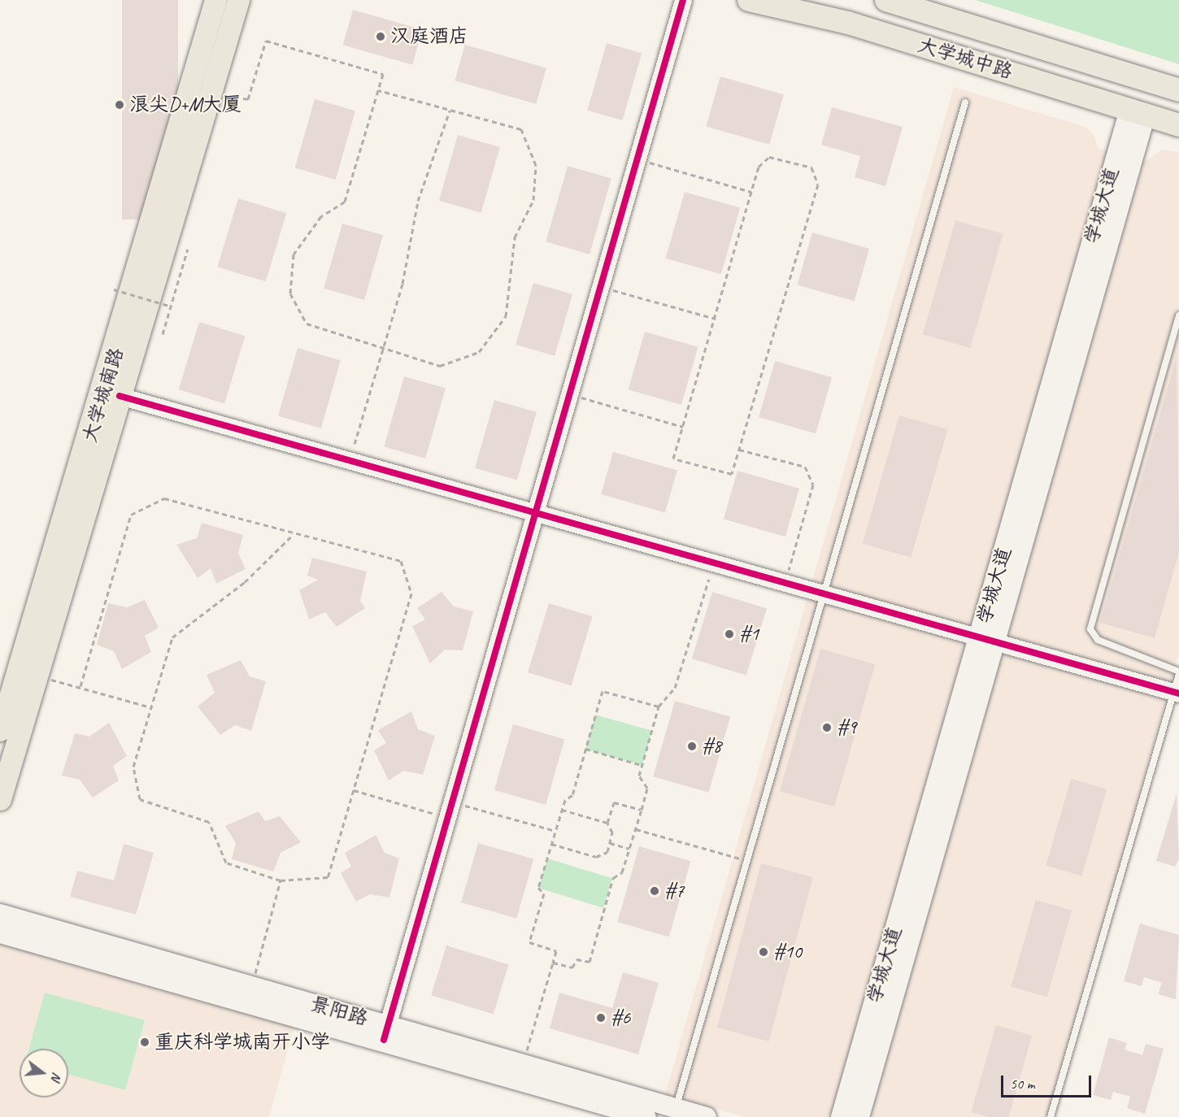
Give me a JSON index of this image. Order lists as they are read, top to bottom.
{
  "streets": {
    "highway": ["大学城中路"],
    "main road": ["学城大道", "大学城南路", "景阳路"]
  },
  "crossings": [
    ["大学城中路", "学城大道"]
  ],
  "places": [
    "汉庭酒店",
    "浪尖D+M大厦",
    "#1",
    "#9",
    "#8",
    "#7",
    "#10",
    "#6",
    "重庆科学城南开小学"
  ],
  "scale_bar": "50 m",
  "north": "right"
}
